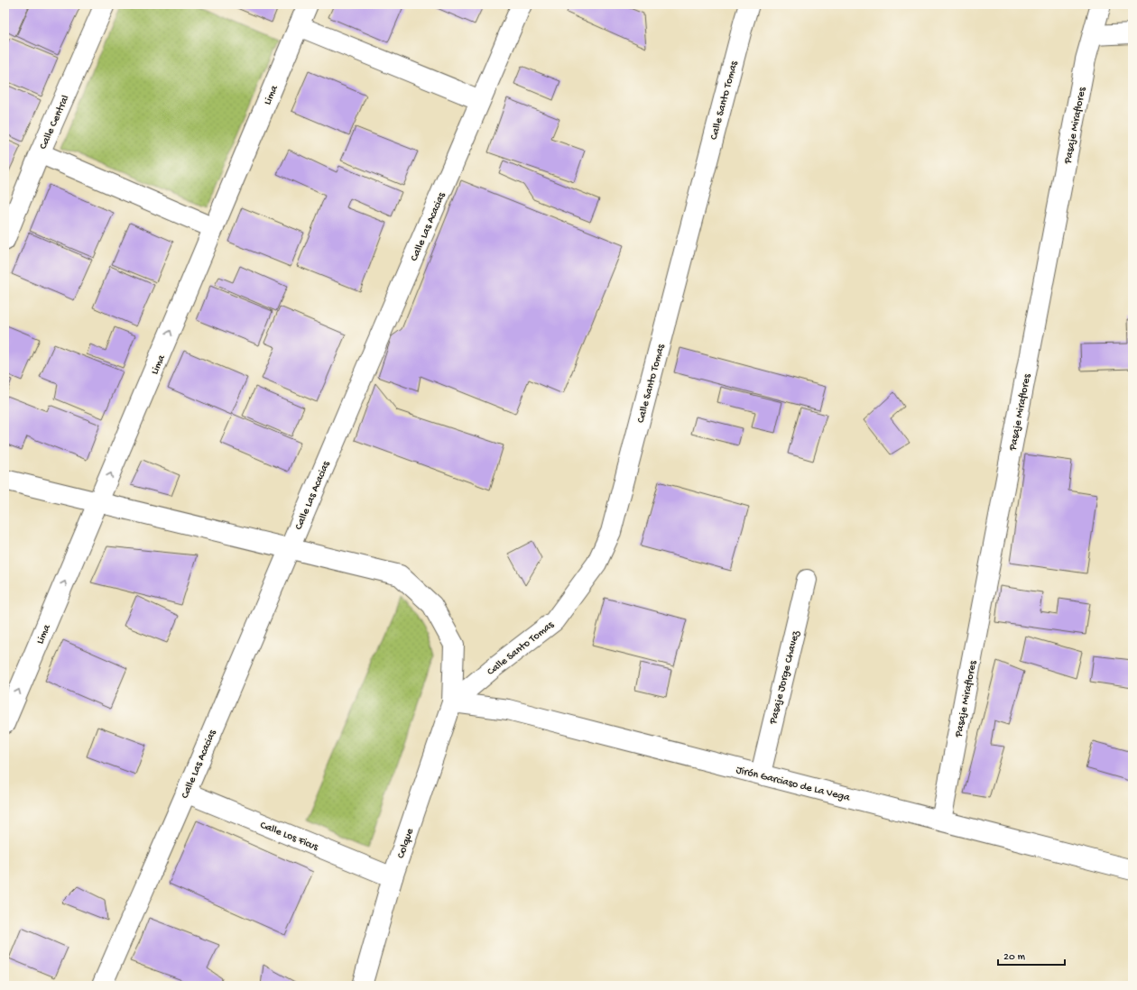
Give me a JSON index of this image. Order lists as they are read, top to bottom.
{
  "streets": {
    "street": [
      "Lima",
      "Calle Santo Tomas",
      "Calle Central",
      "Pasaje Miraflores",
      "Calle Las Acacias",
      "Pasaje Jorge Chavez",
      "Jirón Garciaso de La Vega",
      "Calle Los Ficus",
      "Colque"
    ]
  },
  "crossings": [
    ["Lima", "Colque"],
    ["Calle Santo Tomas", "Jirón Garciaso de La Vega"],
    ["Calle Santo Tomas", "Colque"],
    ["Pasaje Miraflores", "Jirón Garciaso de La Vega"],
    ["Calle Las Acacias", "Calle Los Ficus"],
    ["Calle Las Acacias", "Colque"],
    ["Pasaje Jorge Chavez", "Jirón Garciaso de La Vega"],
    ["Jirón Garciaso de La Vega", "Colque"],
    ["Calle Los Ficus", "Colque"]
  ],
  "one_way": ["Lima"],
  "scale_bar": "20 m"
}
